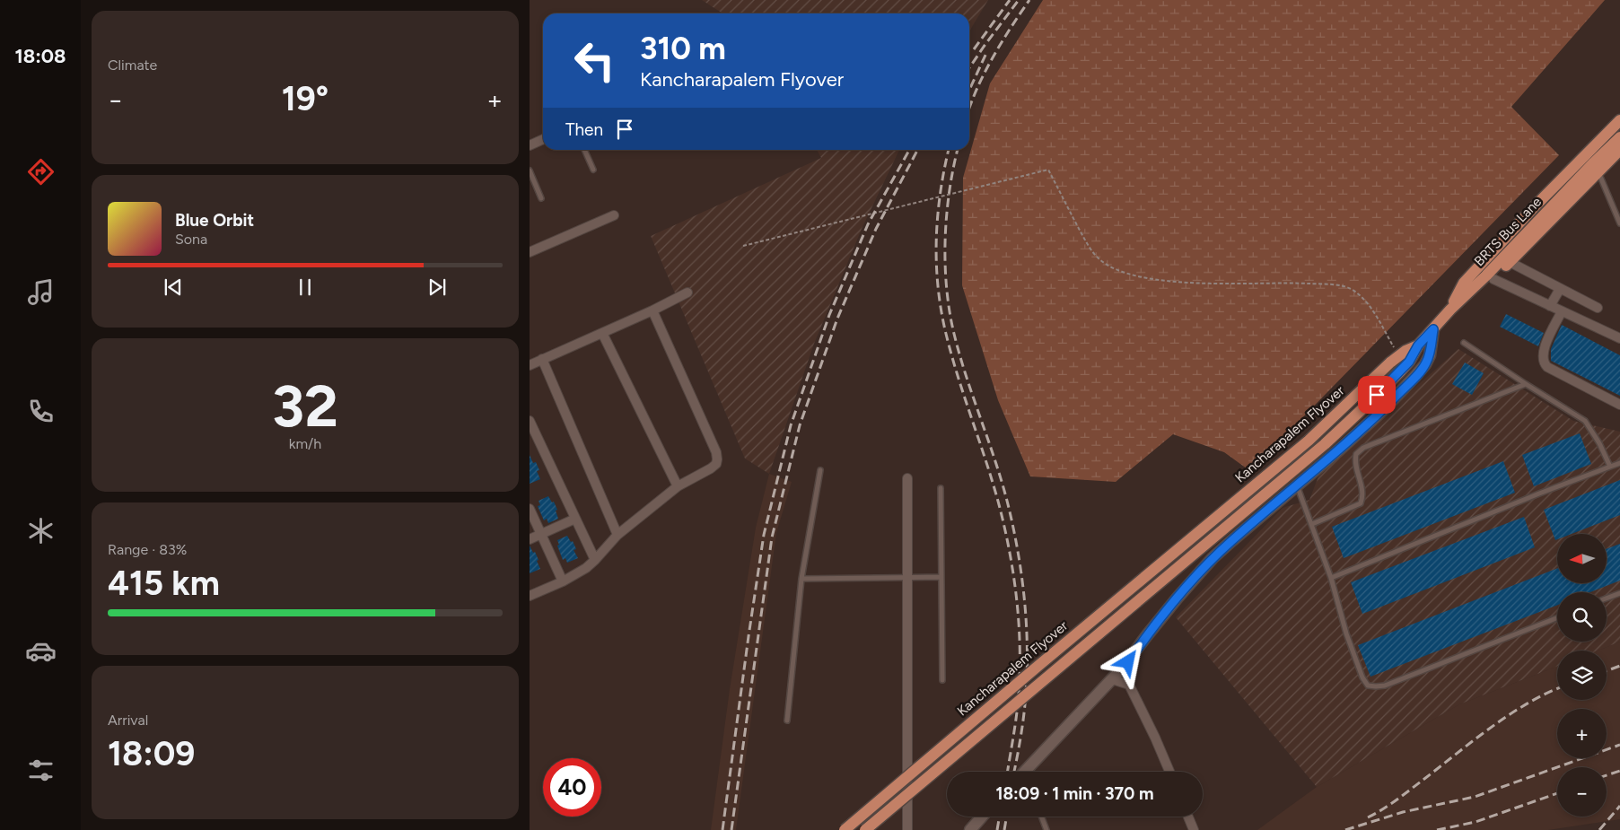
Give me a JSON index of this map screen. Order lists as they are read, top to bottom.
{
  "streets": {
    "main road": ["BRTS Bus Lane", "Kancharapalem Flyover"]
  },
  "crossings": [
    ["BRTS Bus Lane", "Kancharapalem Flyover"]
  ],
  "north": "left",
  "page": {
    "tabs": "18:08",
    "tile": [
      "Climate",
      ["32", "km/h"],
      ["Range · 83%", "415 km"],
      ["Arrival", "18:09"]
    ],
    "turn": ["310 m", "Kancharapalem Flyover"],
    "heat": ["−", "19°", "+"],
    "then": "Then",
    "song": ["Blue Orbit", "Sona"],
    "map_buttons": ["+", "−"],
    "limit": "40",
    "trip": "18:09 · 1 min · 370 m"
  }
}
